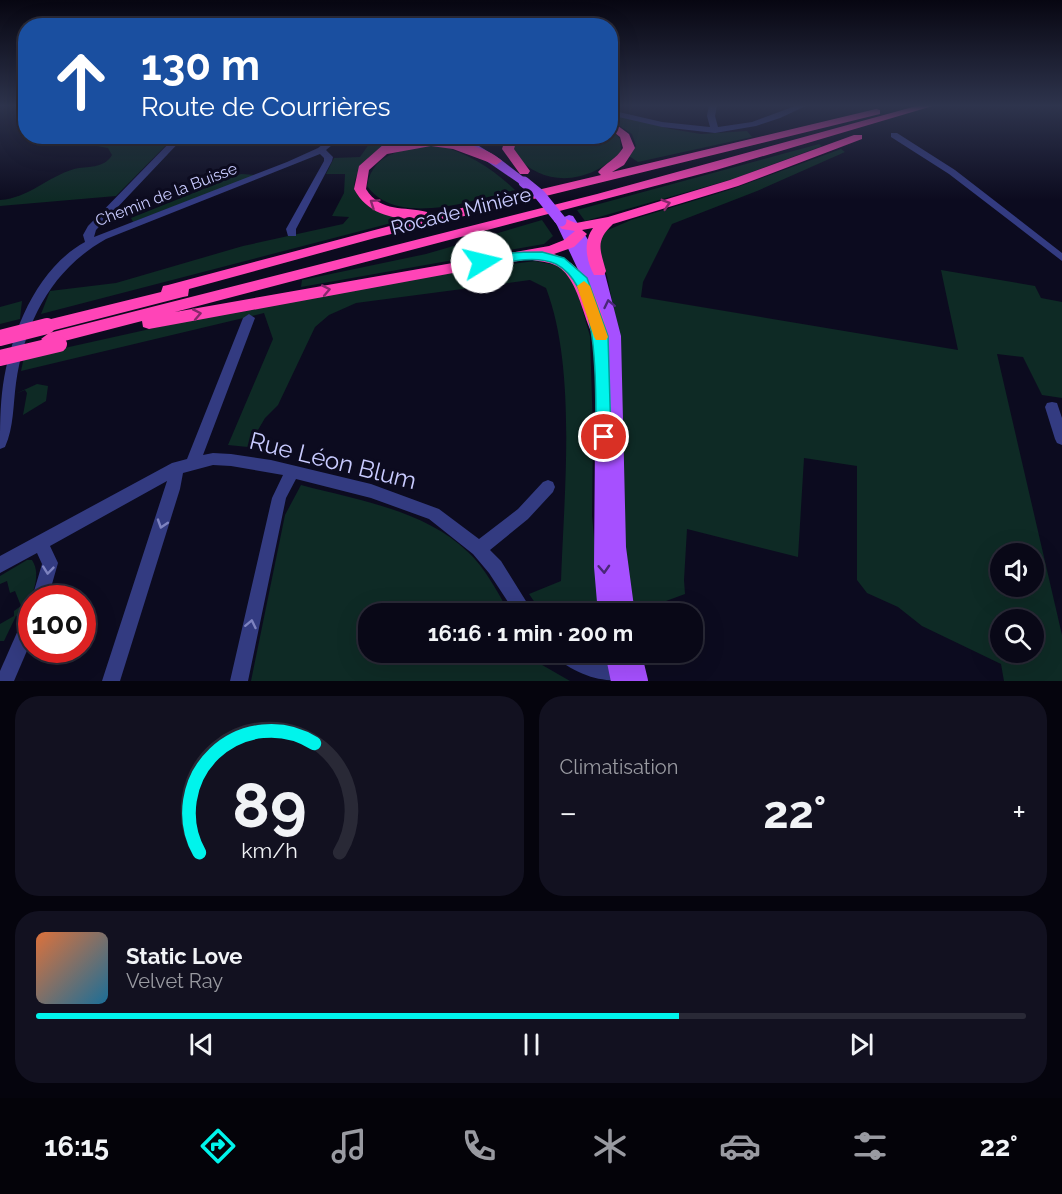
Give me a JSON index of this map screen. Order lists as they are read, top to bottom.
{
  "streets": {
    "highway": ["Rocade Minière"],
    "street": ["Chemin de la Buisse", "Rue Léon Blum"]
  },
  "page": {
    "turn": ["130 m", "Route de Courrières"],
    "limit": "100",
    "trip": "16:16 · 1 min · 200 m",
    "tile": "Climatisation",
    "heat": ["−", "22°", "+"],
    "song": ["Static Love", "Velvet Ray"],
    "tabs": ["16:15", "22°"],
    "gauge": ["89", "km/h"]
  }
}
